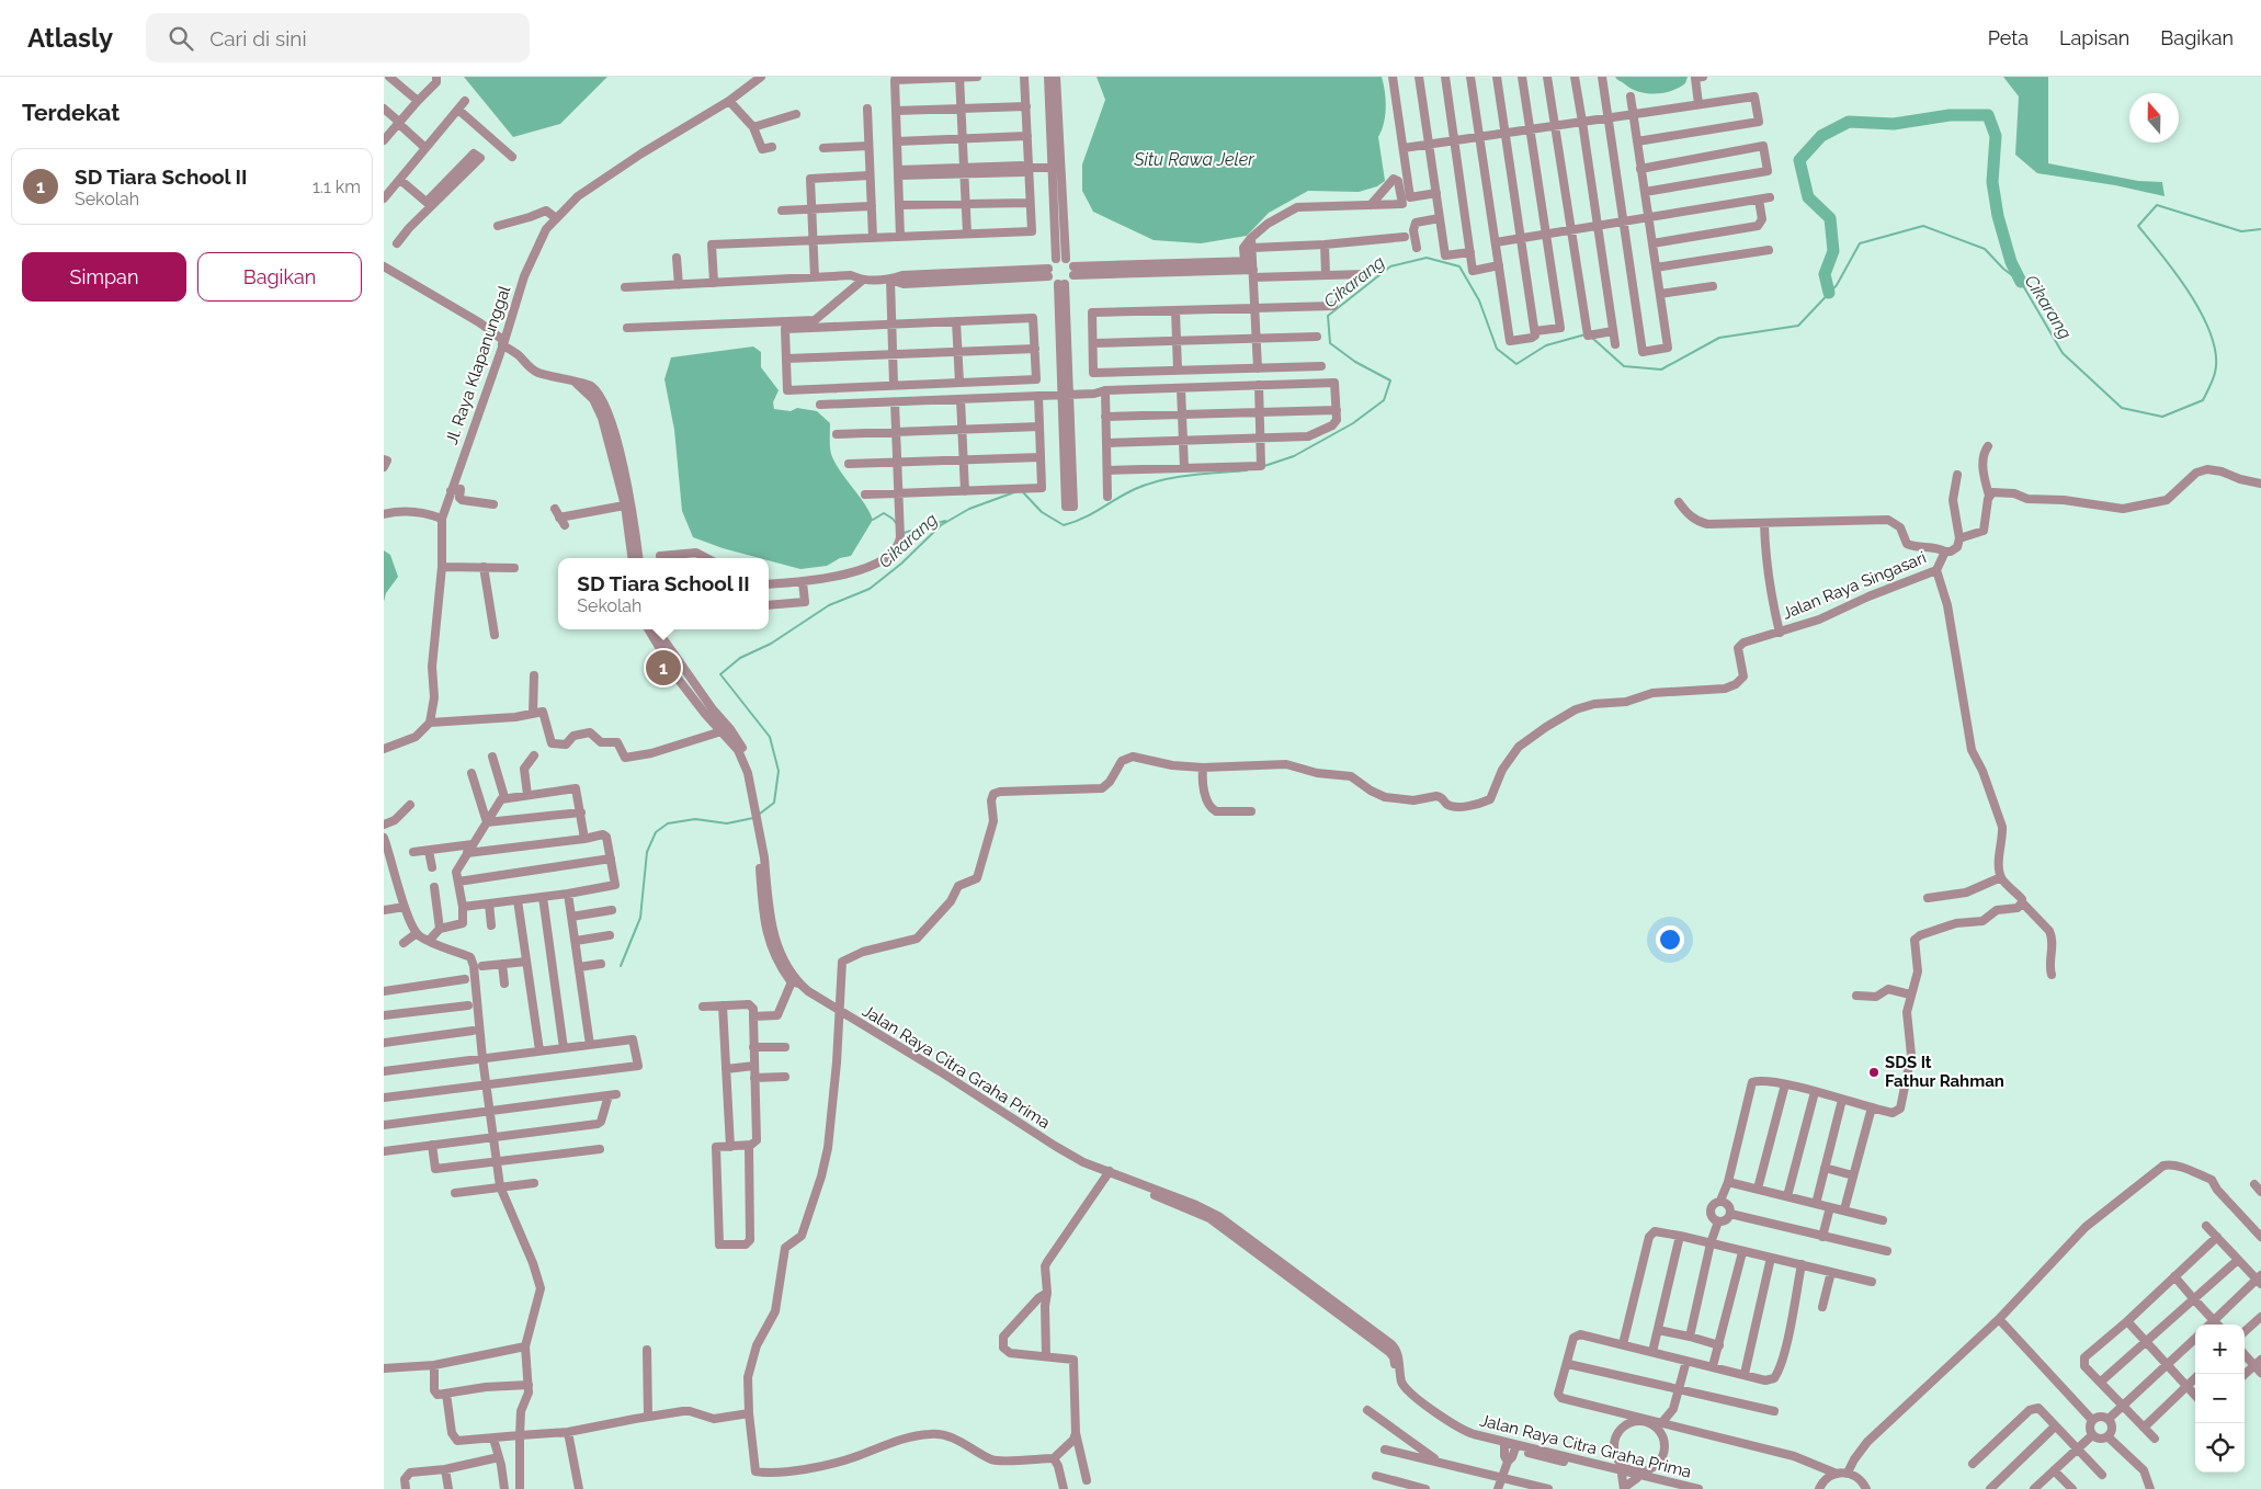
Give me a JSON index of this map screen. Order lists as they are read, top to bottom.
{
  "streets": {
    "street": ["Jl. Raya Klapanunggal", "Jalan Raya Singasari", "Jalan Raya Citra Graha Prima"]
  },
  "crossings": [
    ["Jalan Raya Singasari", "Jalan Raya Citra Graha Prima"]
  ],
  "water": ["Situ Rawa Jeler", "Cikarang"],
  "places": ["SDS It Fathur Rahman"],
  "north": "top",
  "page": {
    "header": "Atlasly",
    "search": "Cari di sini",
    "nav": ["Peta", "Lapisan", "Bagikan"],
    "heading": "Terdekat",
    "list": [
      {
        "mark": "1",
        "name": "SD Tiara School II",
        "note": "Sekolah",
        "value": "1.1 km"
      }
    ],
    "buttons": ["Simpan", "Bagikan"],
    "popup": ["SD Tiara School II", "Sekolah"],
    "pins": "1",
    "map_buttons": ["+", "−"]
  }
}
